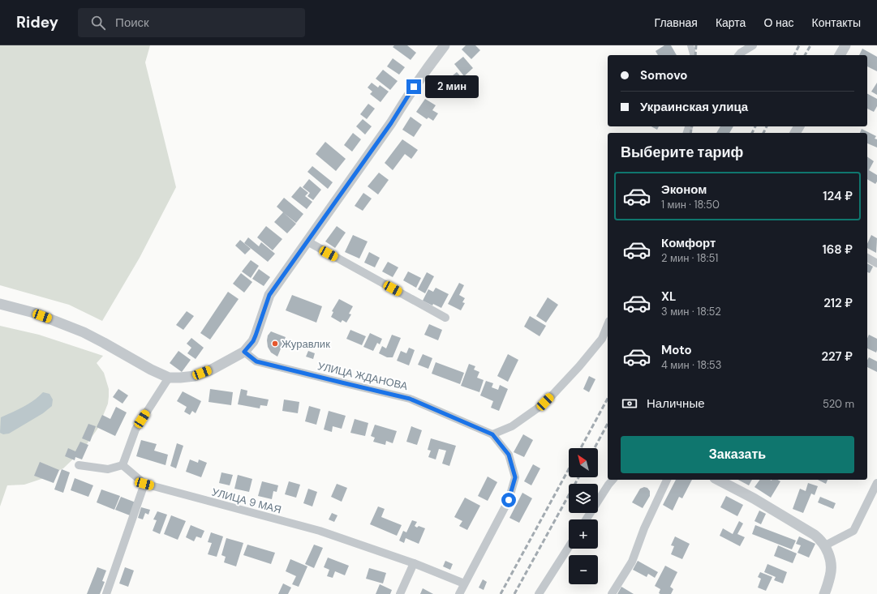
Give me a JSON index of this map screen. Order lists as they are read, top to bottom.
{
  "streets": {
    "street": ["УЛИЦА ЖДАНОВА", "УЛИЦА 9 МАЯ"]
  },
  "places": ["Журавлик"],
  "north": "top left",
  "page": {
    "header": "Ridey",
    "search": "Поиск",
    "nav": [
      "Главная",
      "Карта",
      "О нас",
      "Контакты"
    ],
    "banner": ["Somovo", "Украинская улица"],
    "bubble": "2 мин",
    "heading": "Выберите тариф",
    "list": [
      {
        "name": "Эконом",
        "note": "1 мин · 18:50",
        "value": "124 ₽"
      },
      {
        "name": "Комфорт",
        "note": "2 мин · 18:51",
        "value": "168 ₽"
      },
      {
        "name": "XL",
        "note": "3 мин · 18:52",
        "value": "212 ₽"
      },
      {
        "name": "Moto",
        "note": "4 мин · 18:53",
        "value": "227 ₽"
      }
    ],
    "pay": ["Наличные", "520 m"],
    "buttons": "Заказать",
    "map_buttons": ["+", "−"]
  }
}
